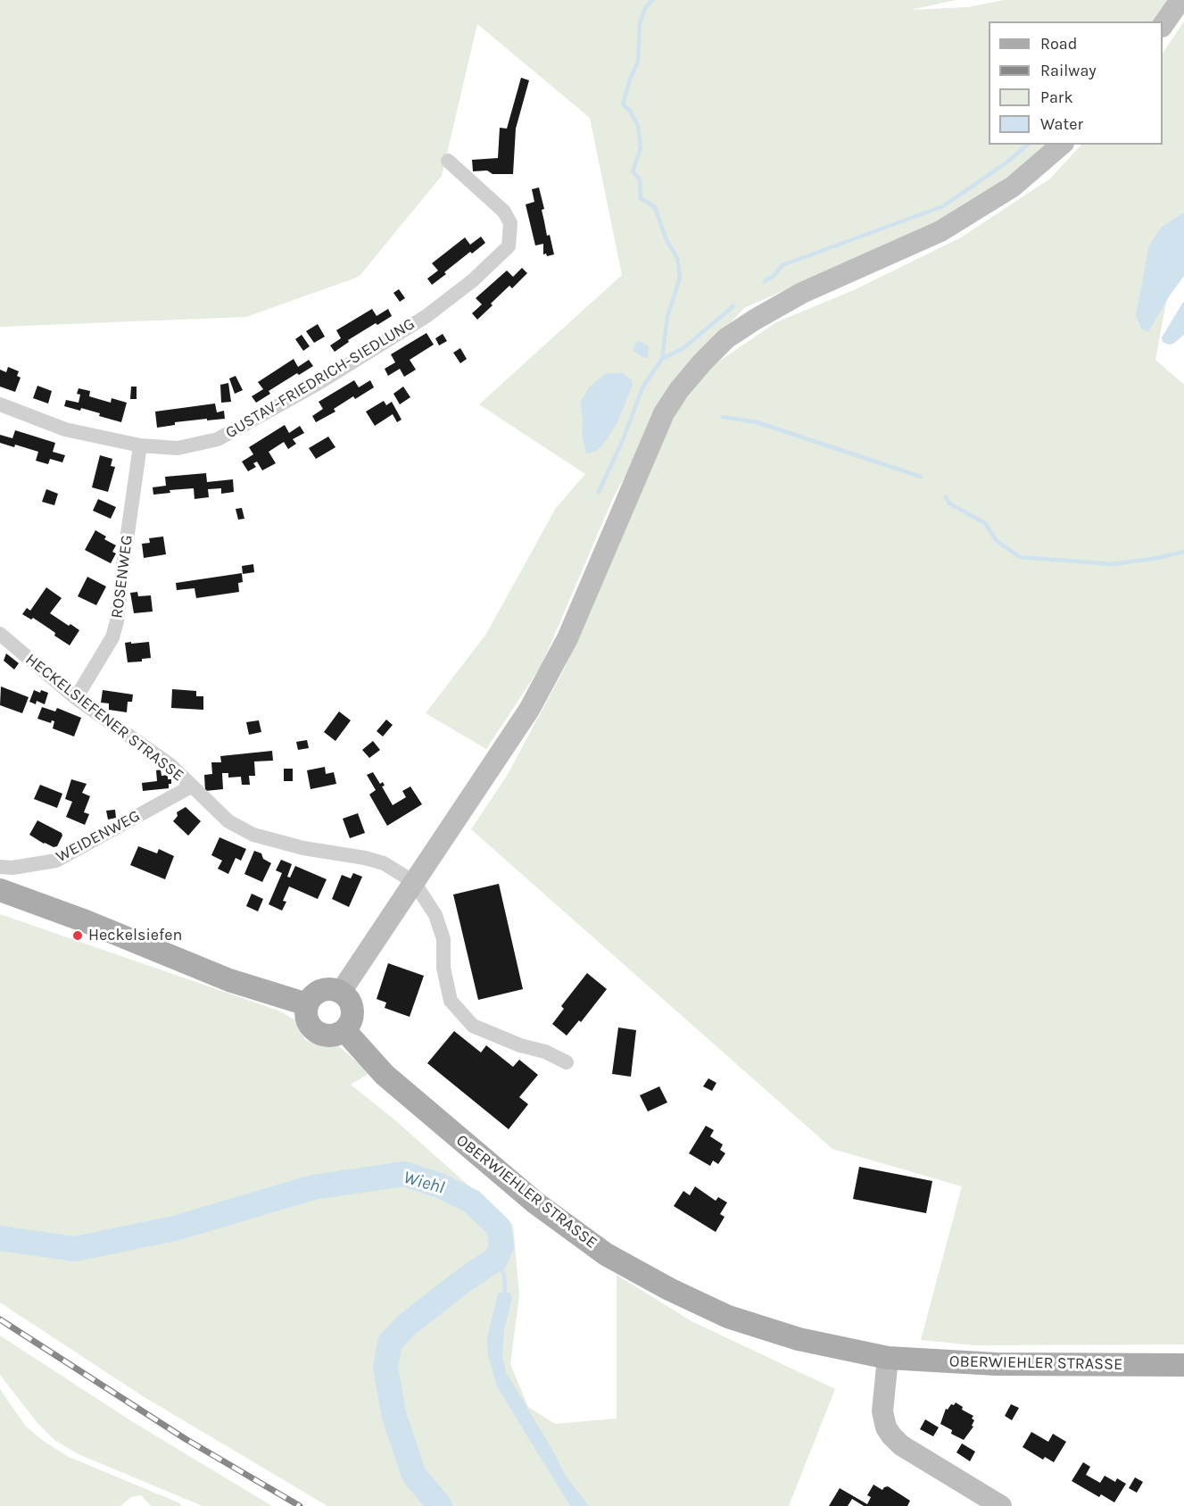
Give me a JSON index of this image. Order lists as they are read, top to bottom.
{
  "streets": {
    "main road": ["OBERWIEHLER STRASSE"],
    "street": [
      "GUSTAV-FRIEDRICH-SIEDLUNG",
      "ROSENWEG",
      "HECKELSIEFENER STRASSE",
      "WEIDENWEG"
    ]
  },
  "crossings": [
    ["GUSTAV-FRIEDRICH-SIEDLUNG", "ROSENWEG"],
    ["ROSENWEG", "HECKELSIEFENER STRASSE"],
    ["HECKELSIEFENER STRASSE", "WEIDENWEG"]
  ],
  "water": ["Wiehl"],
  "places": ["Heckelsiefen"],
  "legend": [
    "Road",
    "Railway",
    "Park",
    "Water"
  ]
}
